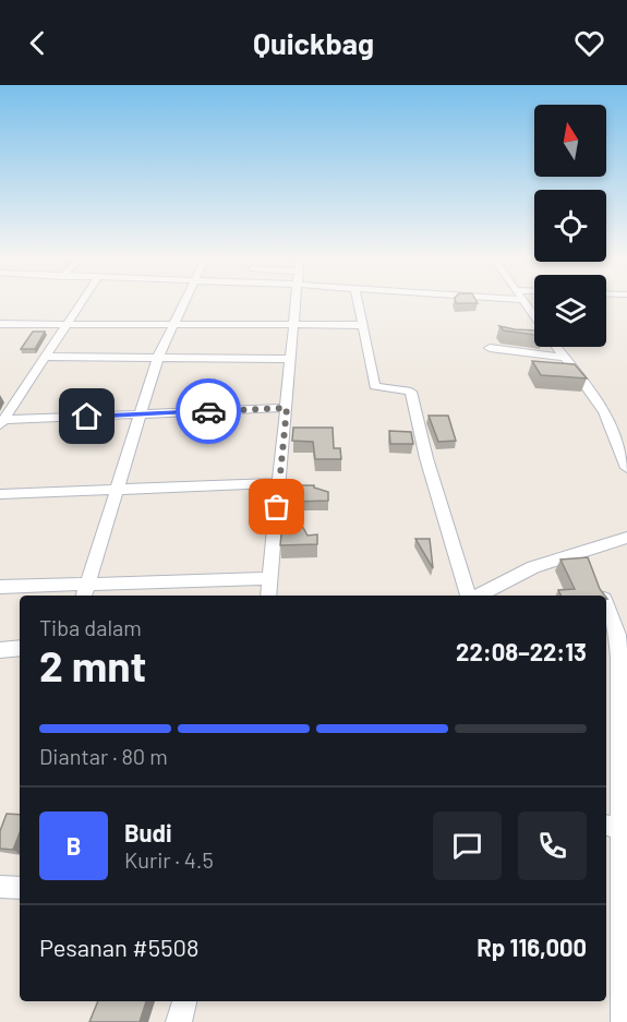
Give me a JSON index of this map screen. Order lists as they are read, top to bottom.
{
  "north": "top",
  "page": {
    "header": "Quickbag",
    "heading": ["2 mnt", "Tiba dalam", "22:08–22:13"],
    "panel": [
      "Budi",
      "Kurir · 4.5",
      "Pesanan #5508",
      "Rp 116,000"
    ],
    "bar": "Diantar · 80 m",
    "round": "B"
  }
}
